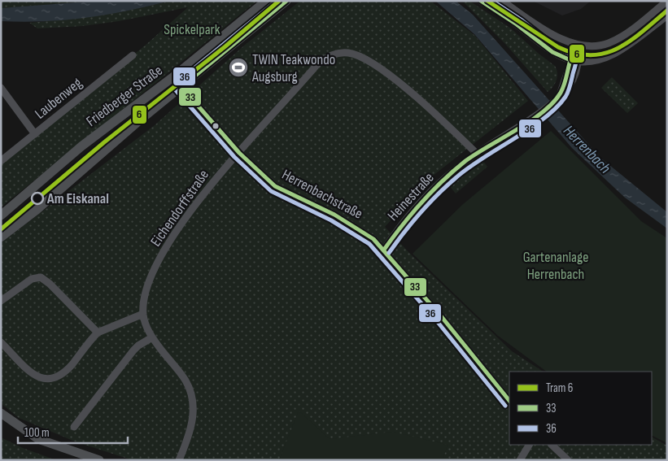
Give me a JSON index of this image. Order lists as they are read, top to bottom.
{
  "streets": {
    "main road": ["Friedberger Straße"],
    "street": [
      "Laubenweg",
      "Herrenbachstraße",
      "Heinestraße",
      "Eichendorffstraße"
    ]
  },
  "crossings": [
    ["Friedberger Straße", "Herrenbachstraße"],
    ["Herrenbachstraße", "Heinestraße"],
    ["Herrenbachstraße", "Eichendorffstraße"],
    ["Heinestraße", "Eichendorffstraße"]
  ],
  "water": ["Herrenbach"],
  "parks": ["Spickelpark", "Gartenanlage Herrenbach"],
  "places": {
    "sports": ["TWIN Teakwondo Augsburg"],
    "other": ["Am Eiskanal"]
  },
  "lines": ["tram line 6", "transit line 33", "transit line 36"],
  "legend": ["Tram 6", "33", "36"],
  "scale_bar": "100 m"
}
